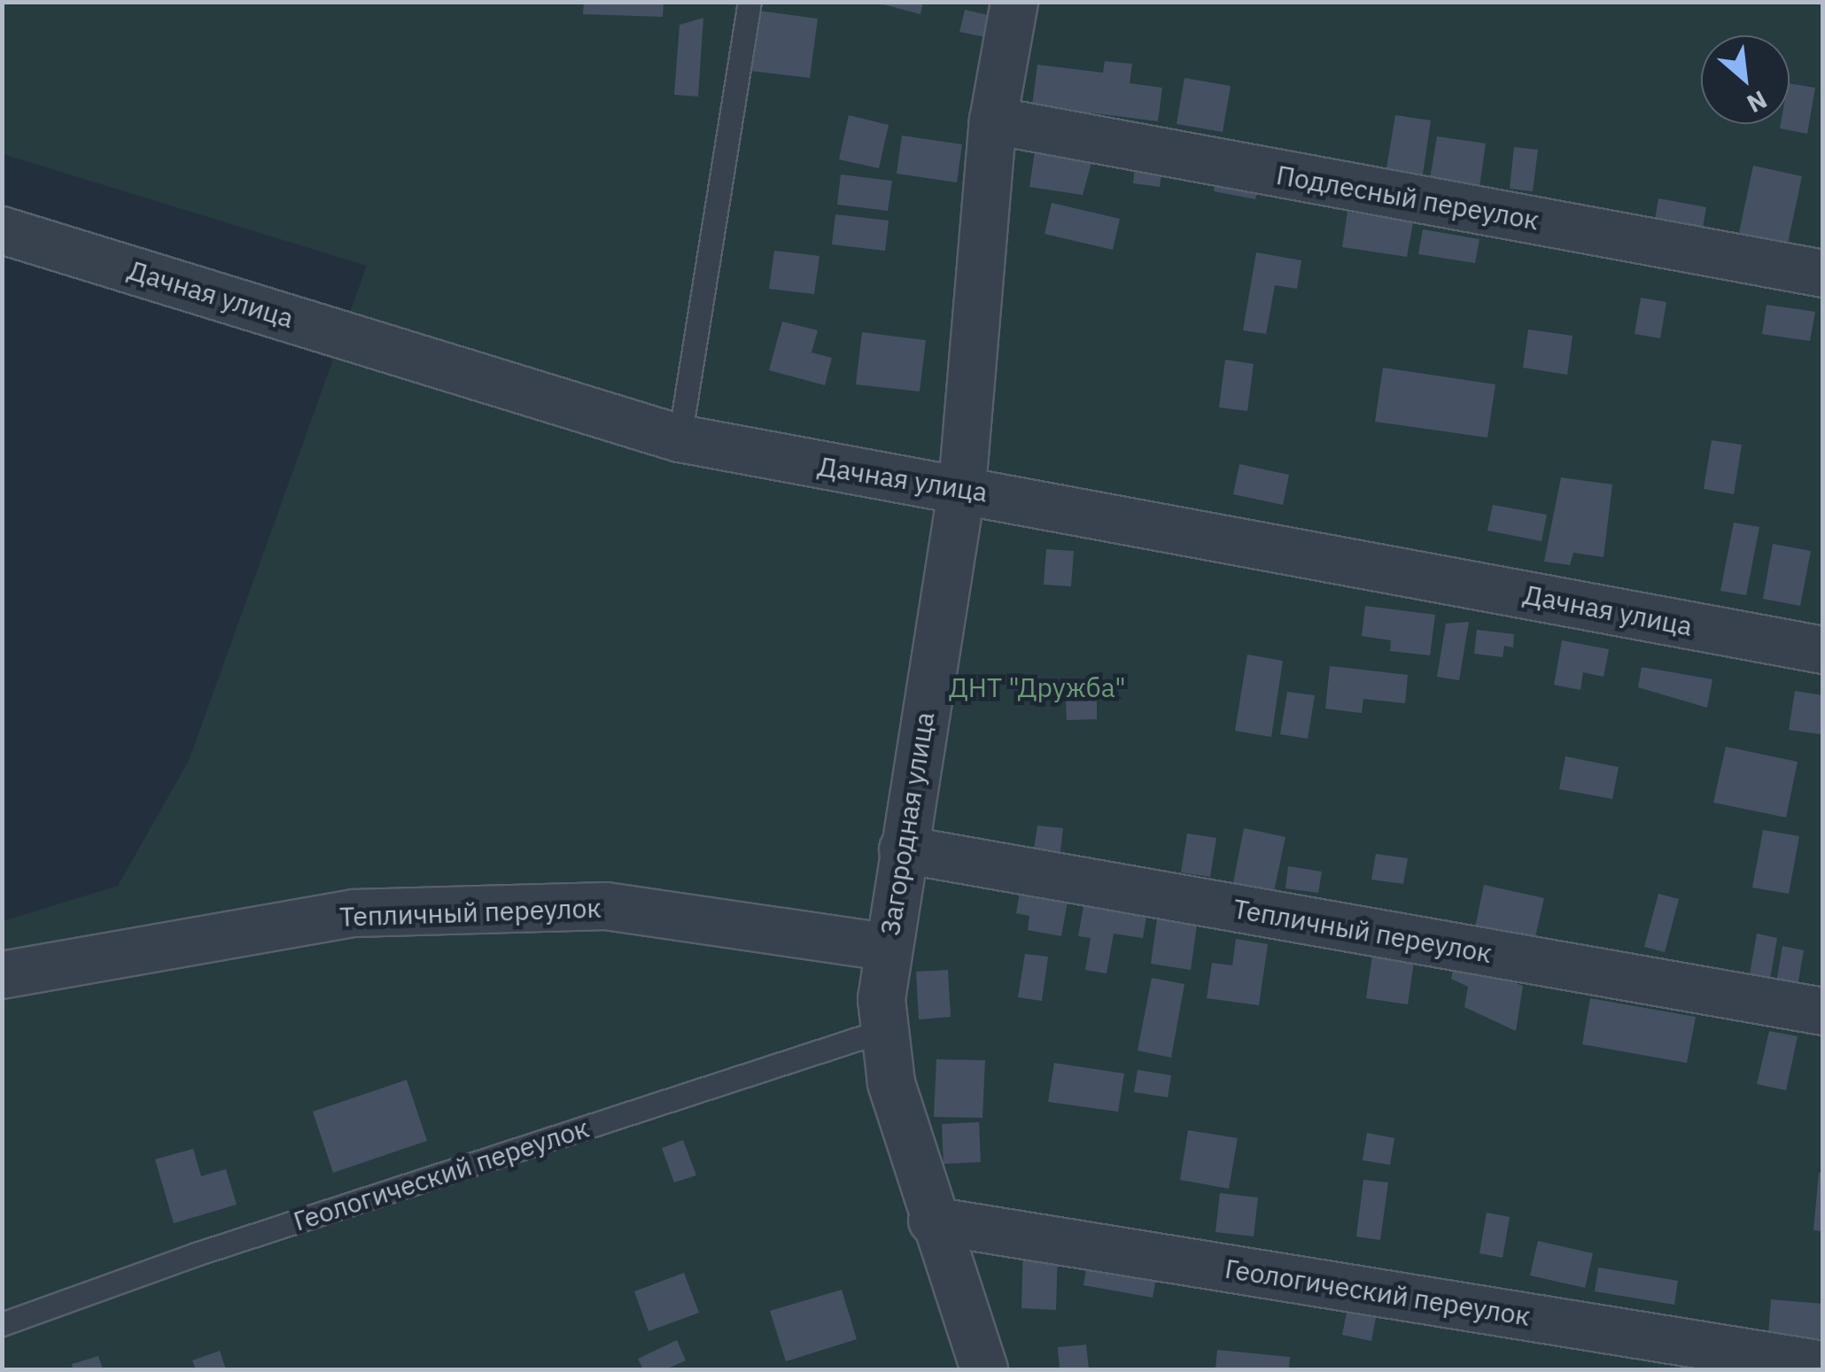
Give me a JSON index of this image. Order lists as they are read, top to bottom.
{
  "streets": {
    "street": [
      "Подлесный переулок",
      "Дачная улица",
      "Загородная улица",
      "Тепличный переулок",
      "Геологический переулок"
    ]
  },
  "crossings": [
    ["Подлесный переулок", "Загородная улица"],
    ["Дачная улица", "Загородная улица"],
    ["Загородная улица", "Тепличный переулок"],
    ["Загородная улица", "Геологический переулок"]
  ],
  "parks": ["ДНТ \"Дружба\""],
  "north": "bottom right"
}
